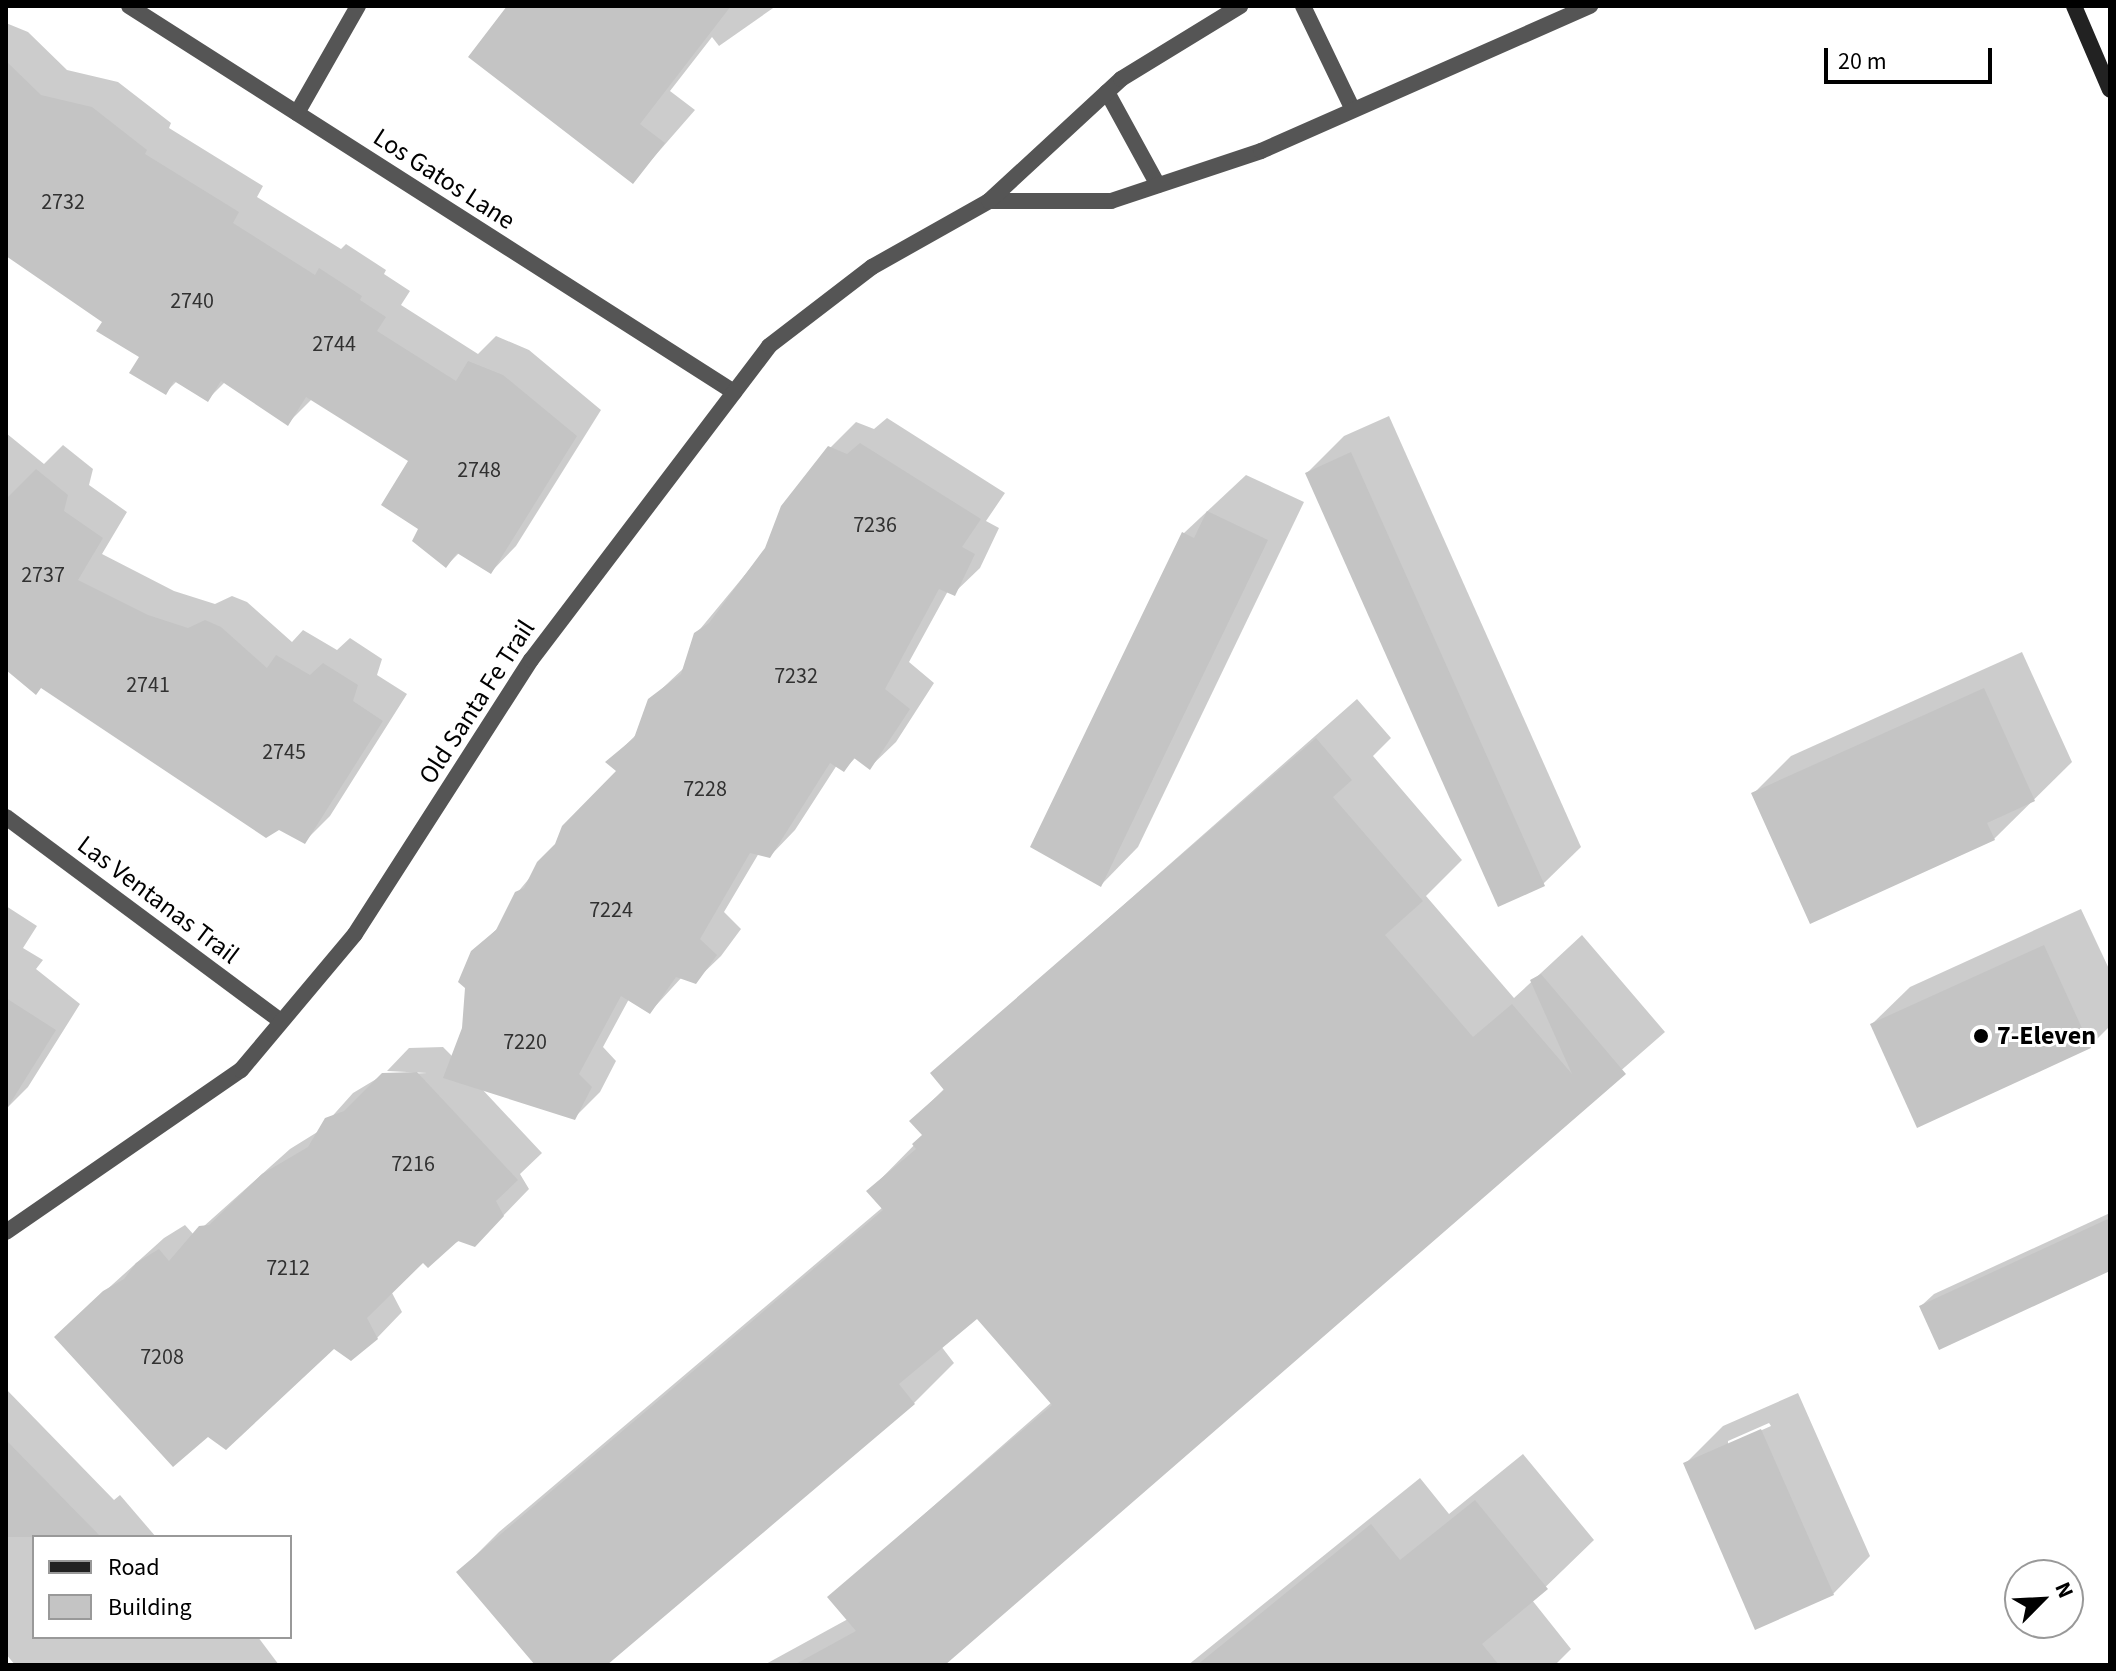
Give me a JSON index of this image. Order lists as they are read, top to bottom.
{
  "streets": {
    "street": ["Los Gatos Lane", "Old Santa Fe Trail", "Las Ventanas Trail"]
  },
  "crossings": [
    ["Los Gatos Lane", "Old Santa Fe Trail"],
    ["Old Santa Fe Trail", "Las Ventanas Trail"]
  ],
  "places": ["7-Eleven"],
  "house_numbers": [
    "2732",
    "2740",
    "2744",
    "2748",
    "7236",
    "2737",
    "7232",
    "2741",
    "2745",
    "7228",
    "7224",
    "7220",
    "7216",
    "7212",
    "7208"
  ],
  "legend": ["Road", "Building"],
  "scale_bar": "20 m",
  "north": "top right"
}
